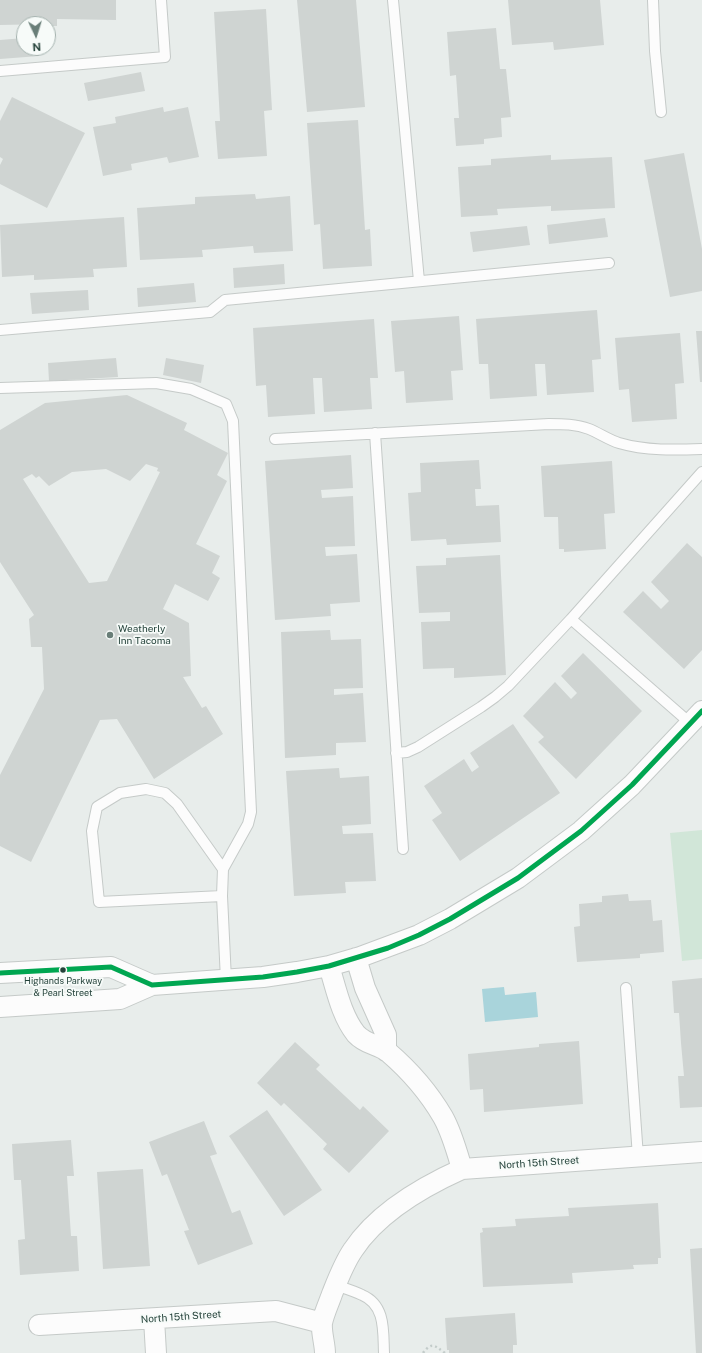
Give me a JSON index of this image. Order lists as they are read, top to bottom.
{
  "streets": {
    "street": ["North 15th Street"]
  },
  "places": ["Weatherly Inn Tacoma", "Highands Parkway & Pearl Street"],
  "north": "bottom"
}
